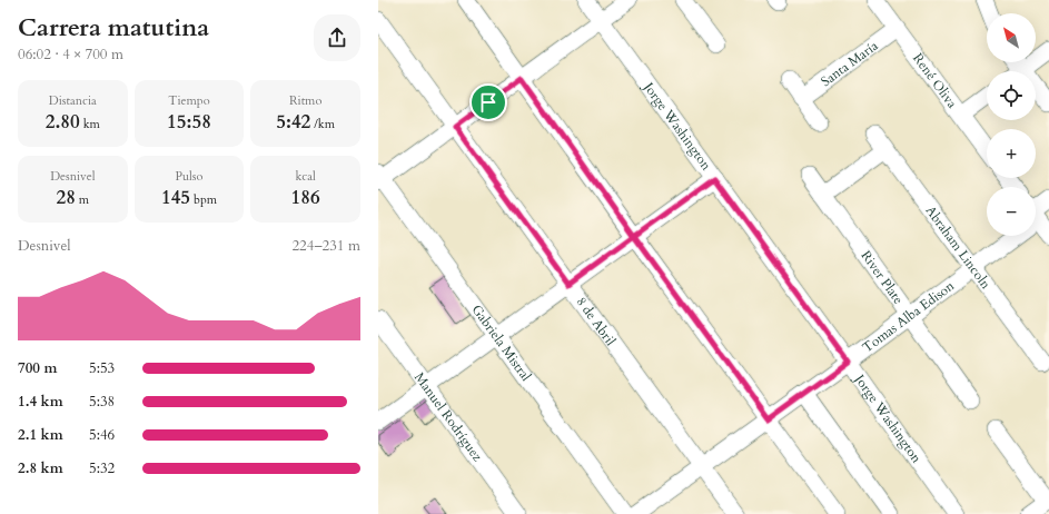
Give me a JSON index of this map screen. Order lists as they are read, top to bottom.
{
  "streets": {
    "street": [
      "Santa María",
      "René Oliva",
      "Jorge Washington",
      "Abraham Lincoln",
      "River Plate",
      "Tomas Alba Edison",
      "8 de Abril",
      "Gabriela Mistral",
      "Manuel Rodríguez"
    ]
  },
  "crossings": [
    ["Santa María", "René Oliva"],
    ["Jorge Washington", "Tomas Alba Edison"],
    ["Abraham Lincoln", "Tomas Alba Edison"],
    ["River Plate", "Tomas Alba Edison"],
    ["Tomas Alba Edison", "8 de Abril"]
  ],
  "north": "top left",
  "page": {
    "heading": ["Carrera matutina", "06:02 · 4 × 700 m"],
    "map_buttons": ["+", "−"],
    "stats": [
      ["Distancia", "2.80 km"],
      ["Tiempo", "15:58"],
      ["Ritmo", "5:42 /km"],
      ["Desnivel", "28 m"],
      ["Pulso", "145 bpm"],
      ["kcal", "186"]
    ],
    "chart": ["Desnivel", "224–231 m"],
    "list": [
      {
        "name": "700 m",
        "note": "5:53"
      },
      {
        "name": "1.4 km",
        "note": "5:38"
      },
      {
        "name": "2.1 km",
        "note": "5:46"
      },
      {
        "name": "2.8 km",
        "note": "5:32"
      }
    ]
  }
}
